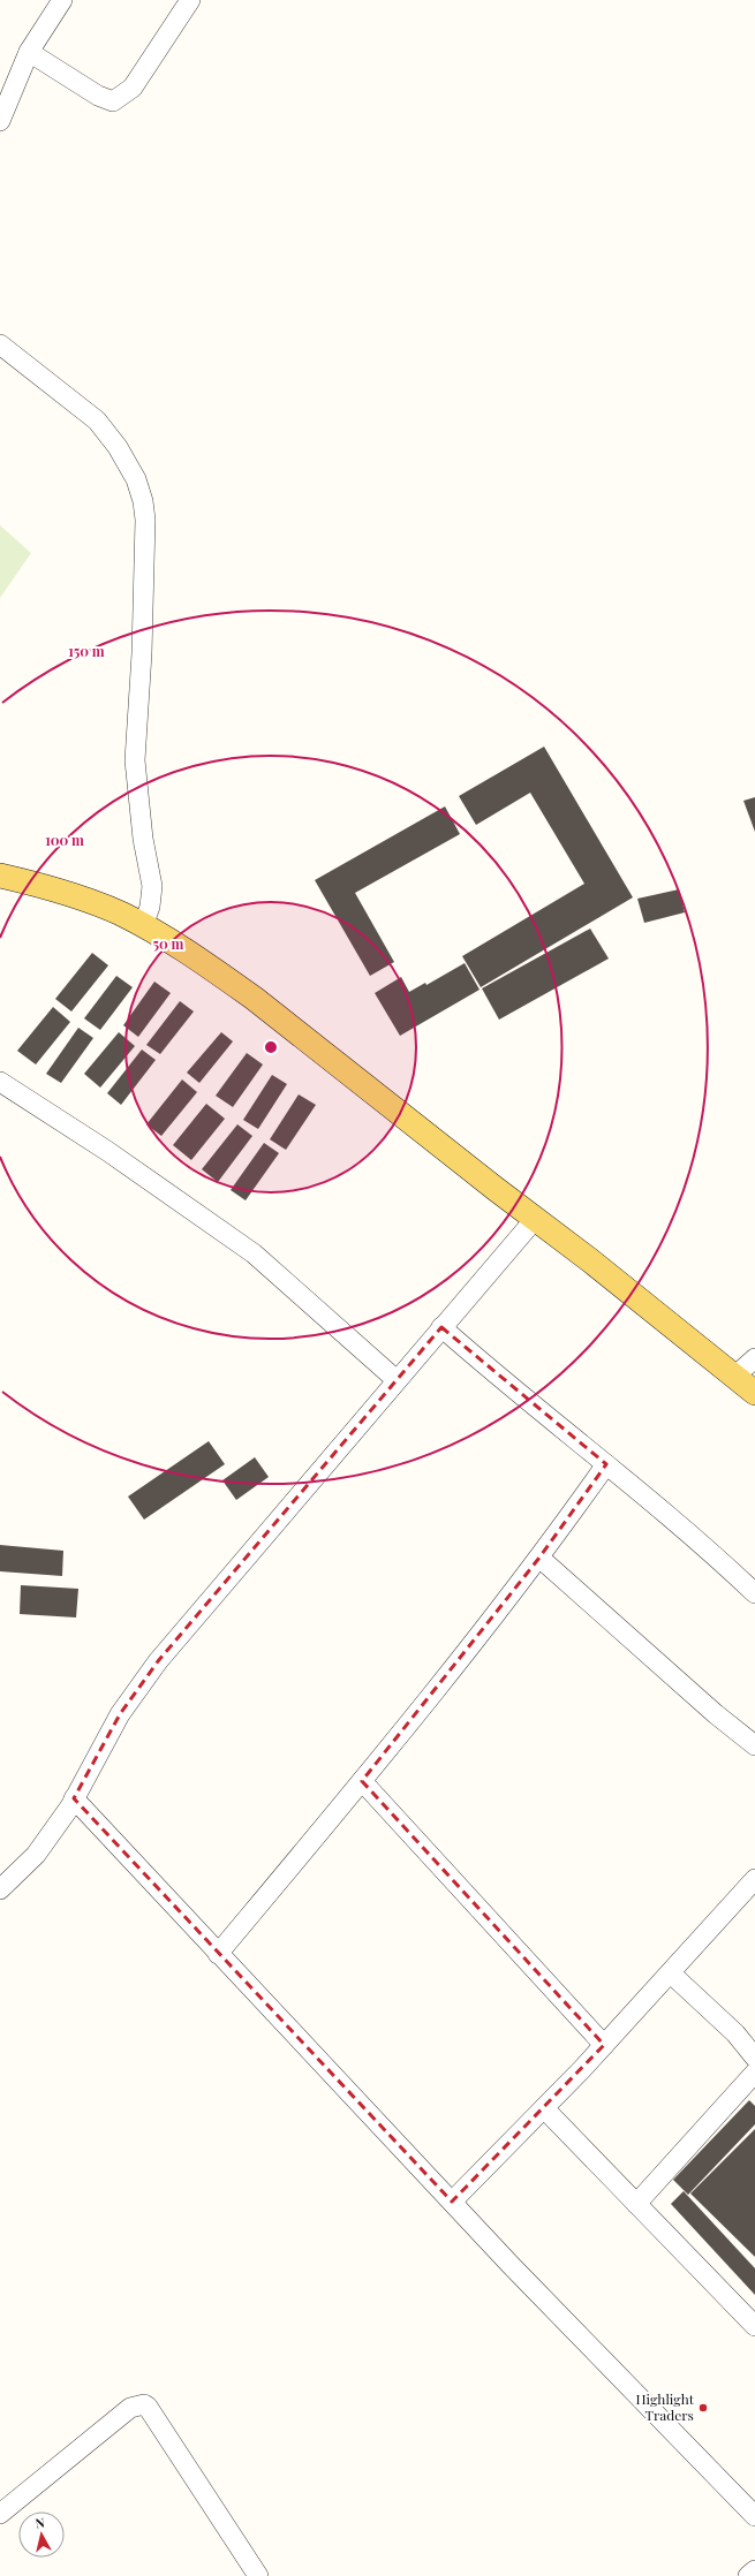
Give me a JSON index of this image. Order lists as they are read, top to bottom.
{
  "places": ["Highlight Traders"],
  "north": "top",
  "rings": ["150 m", "100 m", "50 m"]
}
